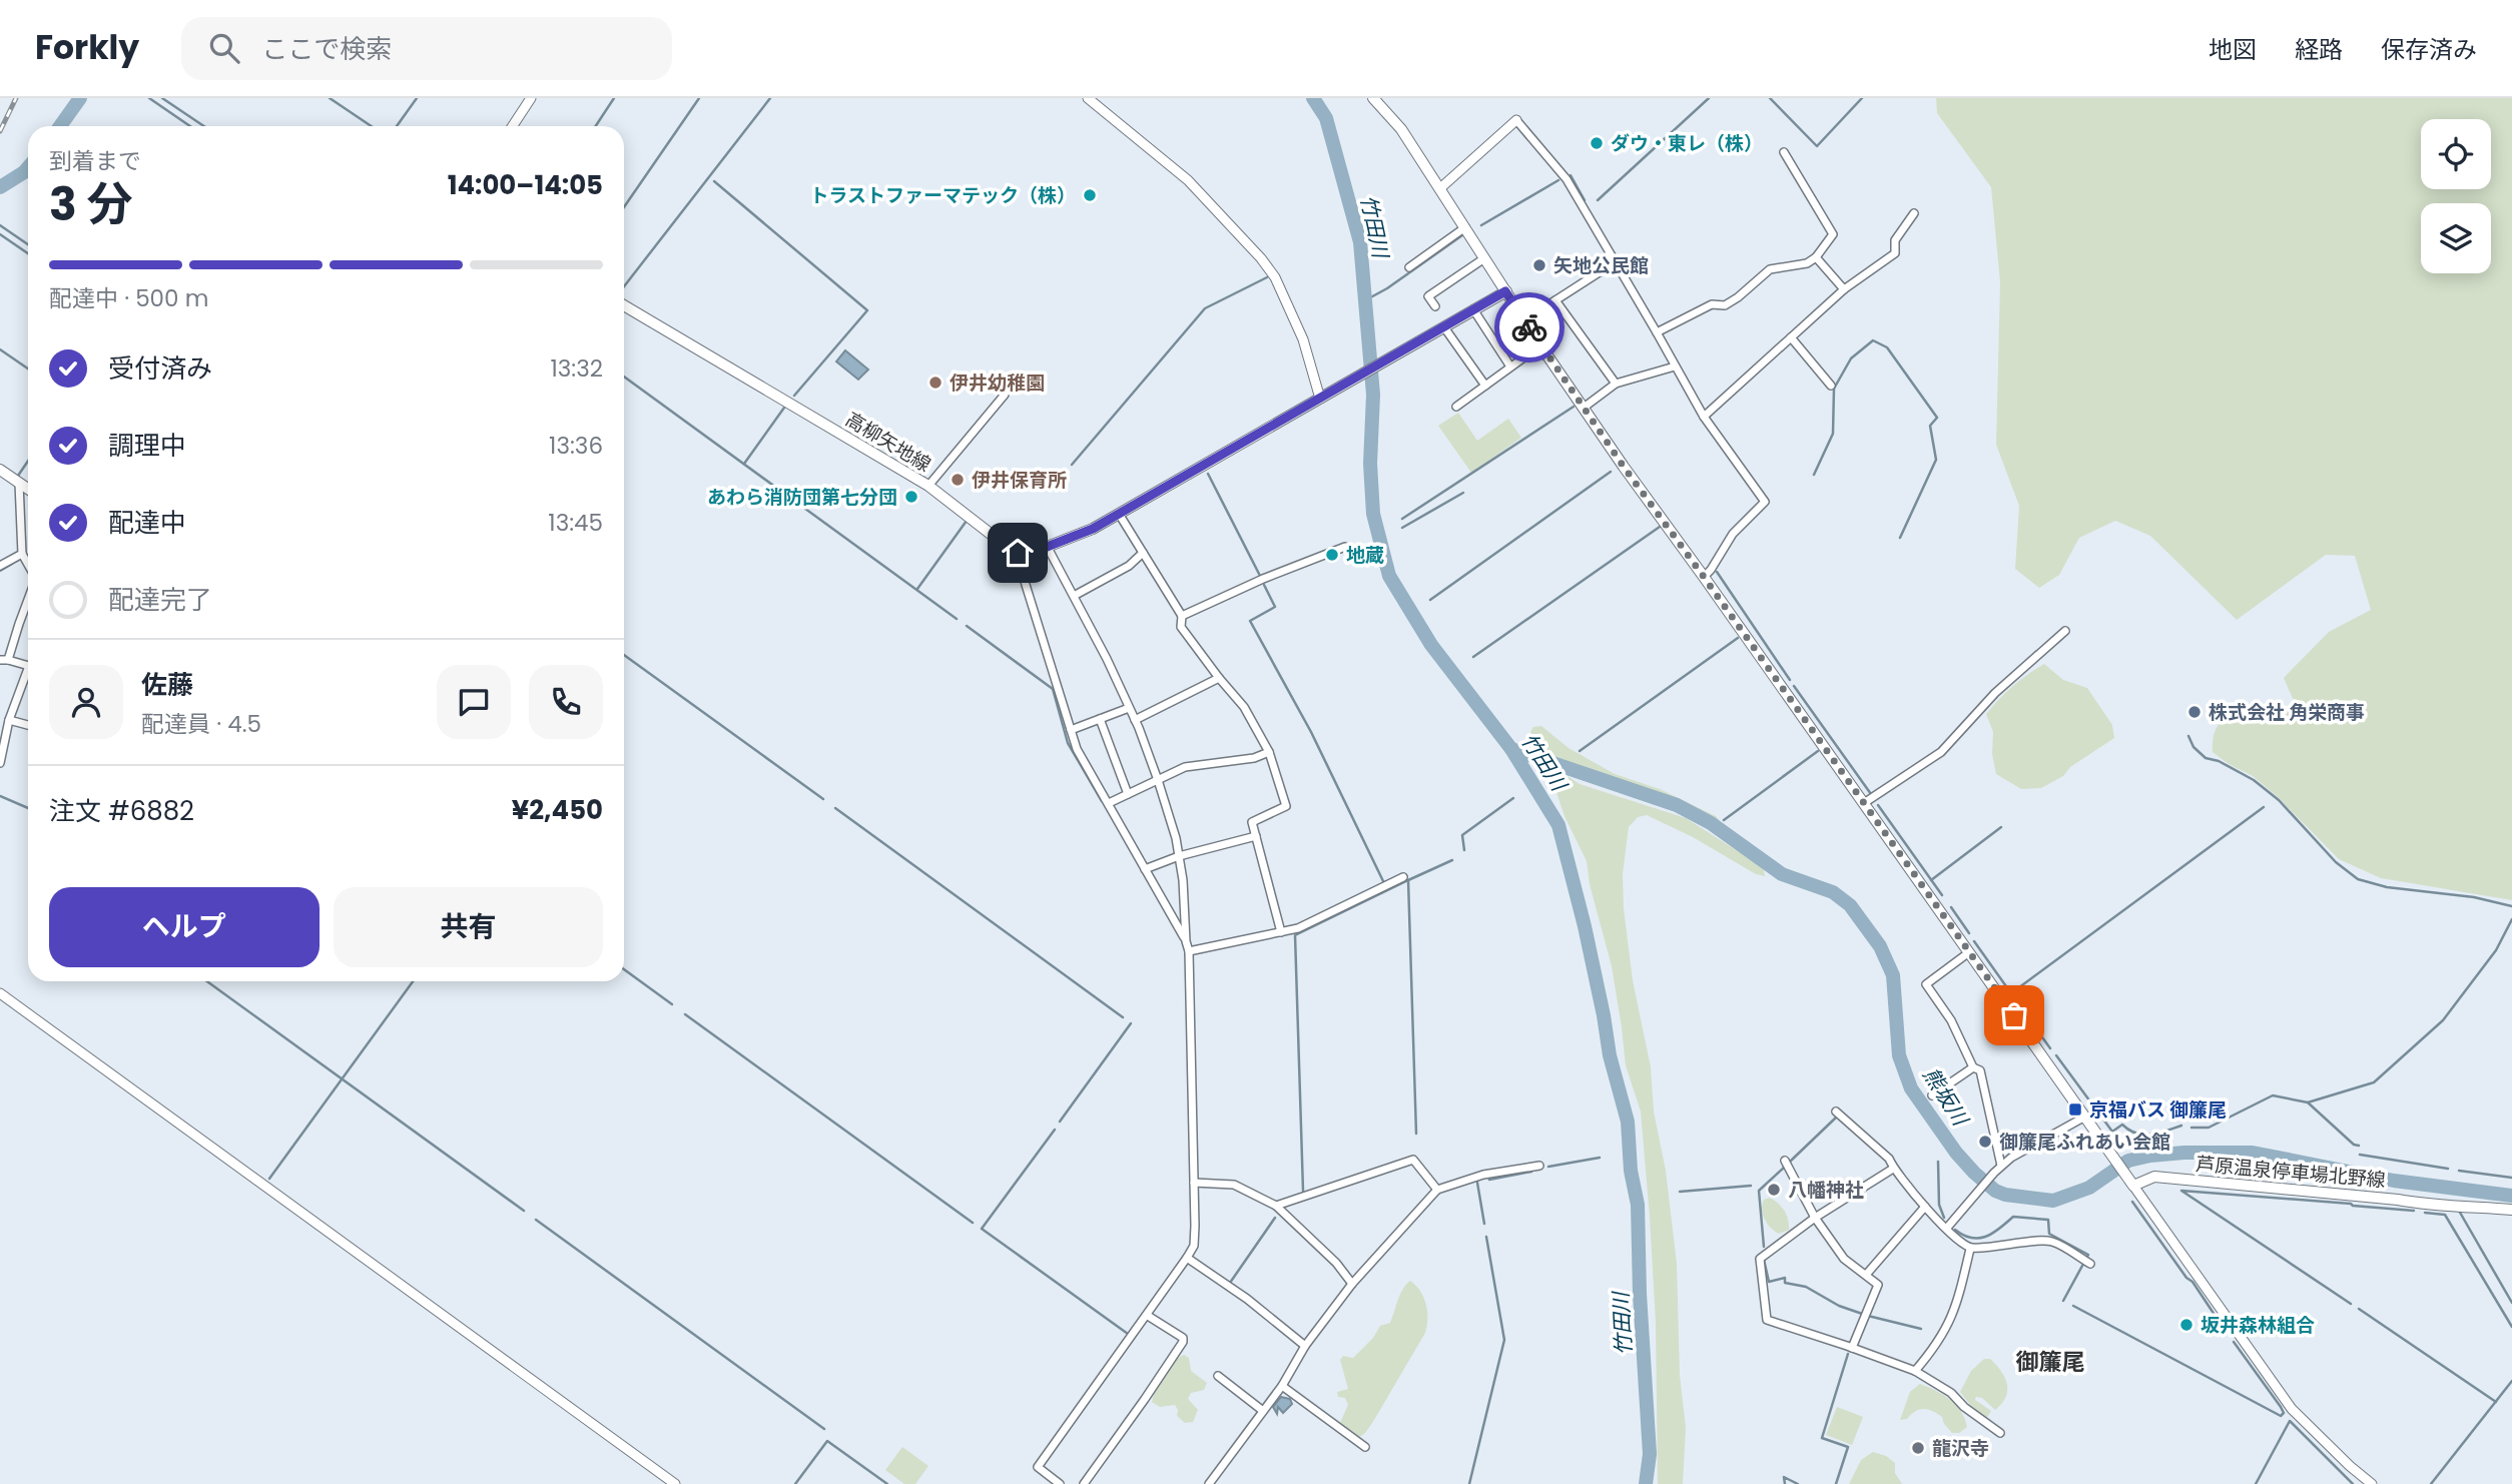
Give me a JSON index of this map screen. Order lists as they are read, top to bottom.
{
  "streets": {
    "main road": ["高柳矢地線", "芦原温泉停車場北野線"]
  },
  "districts": ["御簾尾"],
  "water": ["竹田川", "熊坂川"],
  "places": {
    "other": [
      "ダウ・東レ（株）",
      "トラストファーマテック（株）",
      "矢地公民館",
      "伊井幼稚園",
      "伊井保育所",
      "あわら消防団第七分団",
      "地蔵",
      "株式会社 角栄商事",
      "御簾尾ふれあい会館",
      "八幡神社",
      "坂井森林組合",
      "龍沢寺"
    ],
    "transit": ["京福バス 御簾尾"]
  },
  "page": {
    "header": "Forkly",
    "search": "ここで検索",
    "nav": ["地図", "経路", "保存済み"],
    "heading": ["3 分", "到着まで", "14:00–14:05"],
    "panel": [
      "佐藤",
      "配達員 · 4.5",
      "注文 #6882",
      "¥2,450"
    ],
    "bar": "配達中 · 500 m",
    "list": [
      ["受付済み", "13:32"],
      ["調理中", "13:36"],
      ["配達中", "13:45"],
      "配達完了"
    ],
    "buttons": ["ヘルプ", "共有"]
  }
}
